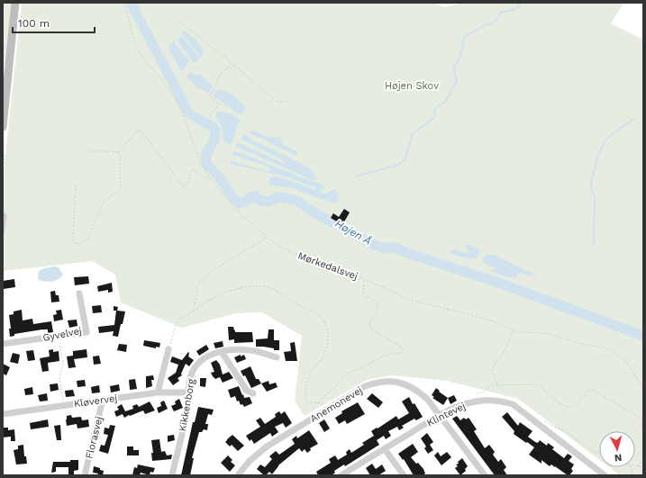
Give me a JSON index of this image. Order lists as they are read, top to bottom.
{
  "streets": {
    "street": [
      "Gyvelvej",
      "Kløvervej",
      "Anemonevej",
      "Kikkenborg",
      "Klintevej",
      "Florasvej"
    ],
    "path": ["Mørkedalsvej"]
  },
  "crossings": [
    ["Kløvervej", "Kikkenborg"],
    ["Kløvervej", "Florasvej"],
    ["Anemonevej", "Klintevej"]
  ],
  "water": ["Højen Å"],
  "parks": ["Højen Skov"],
  "scale_bar": "100 m",
  "north": "bottom"
}
